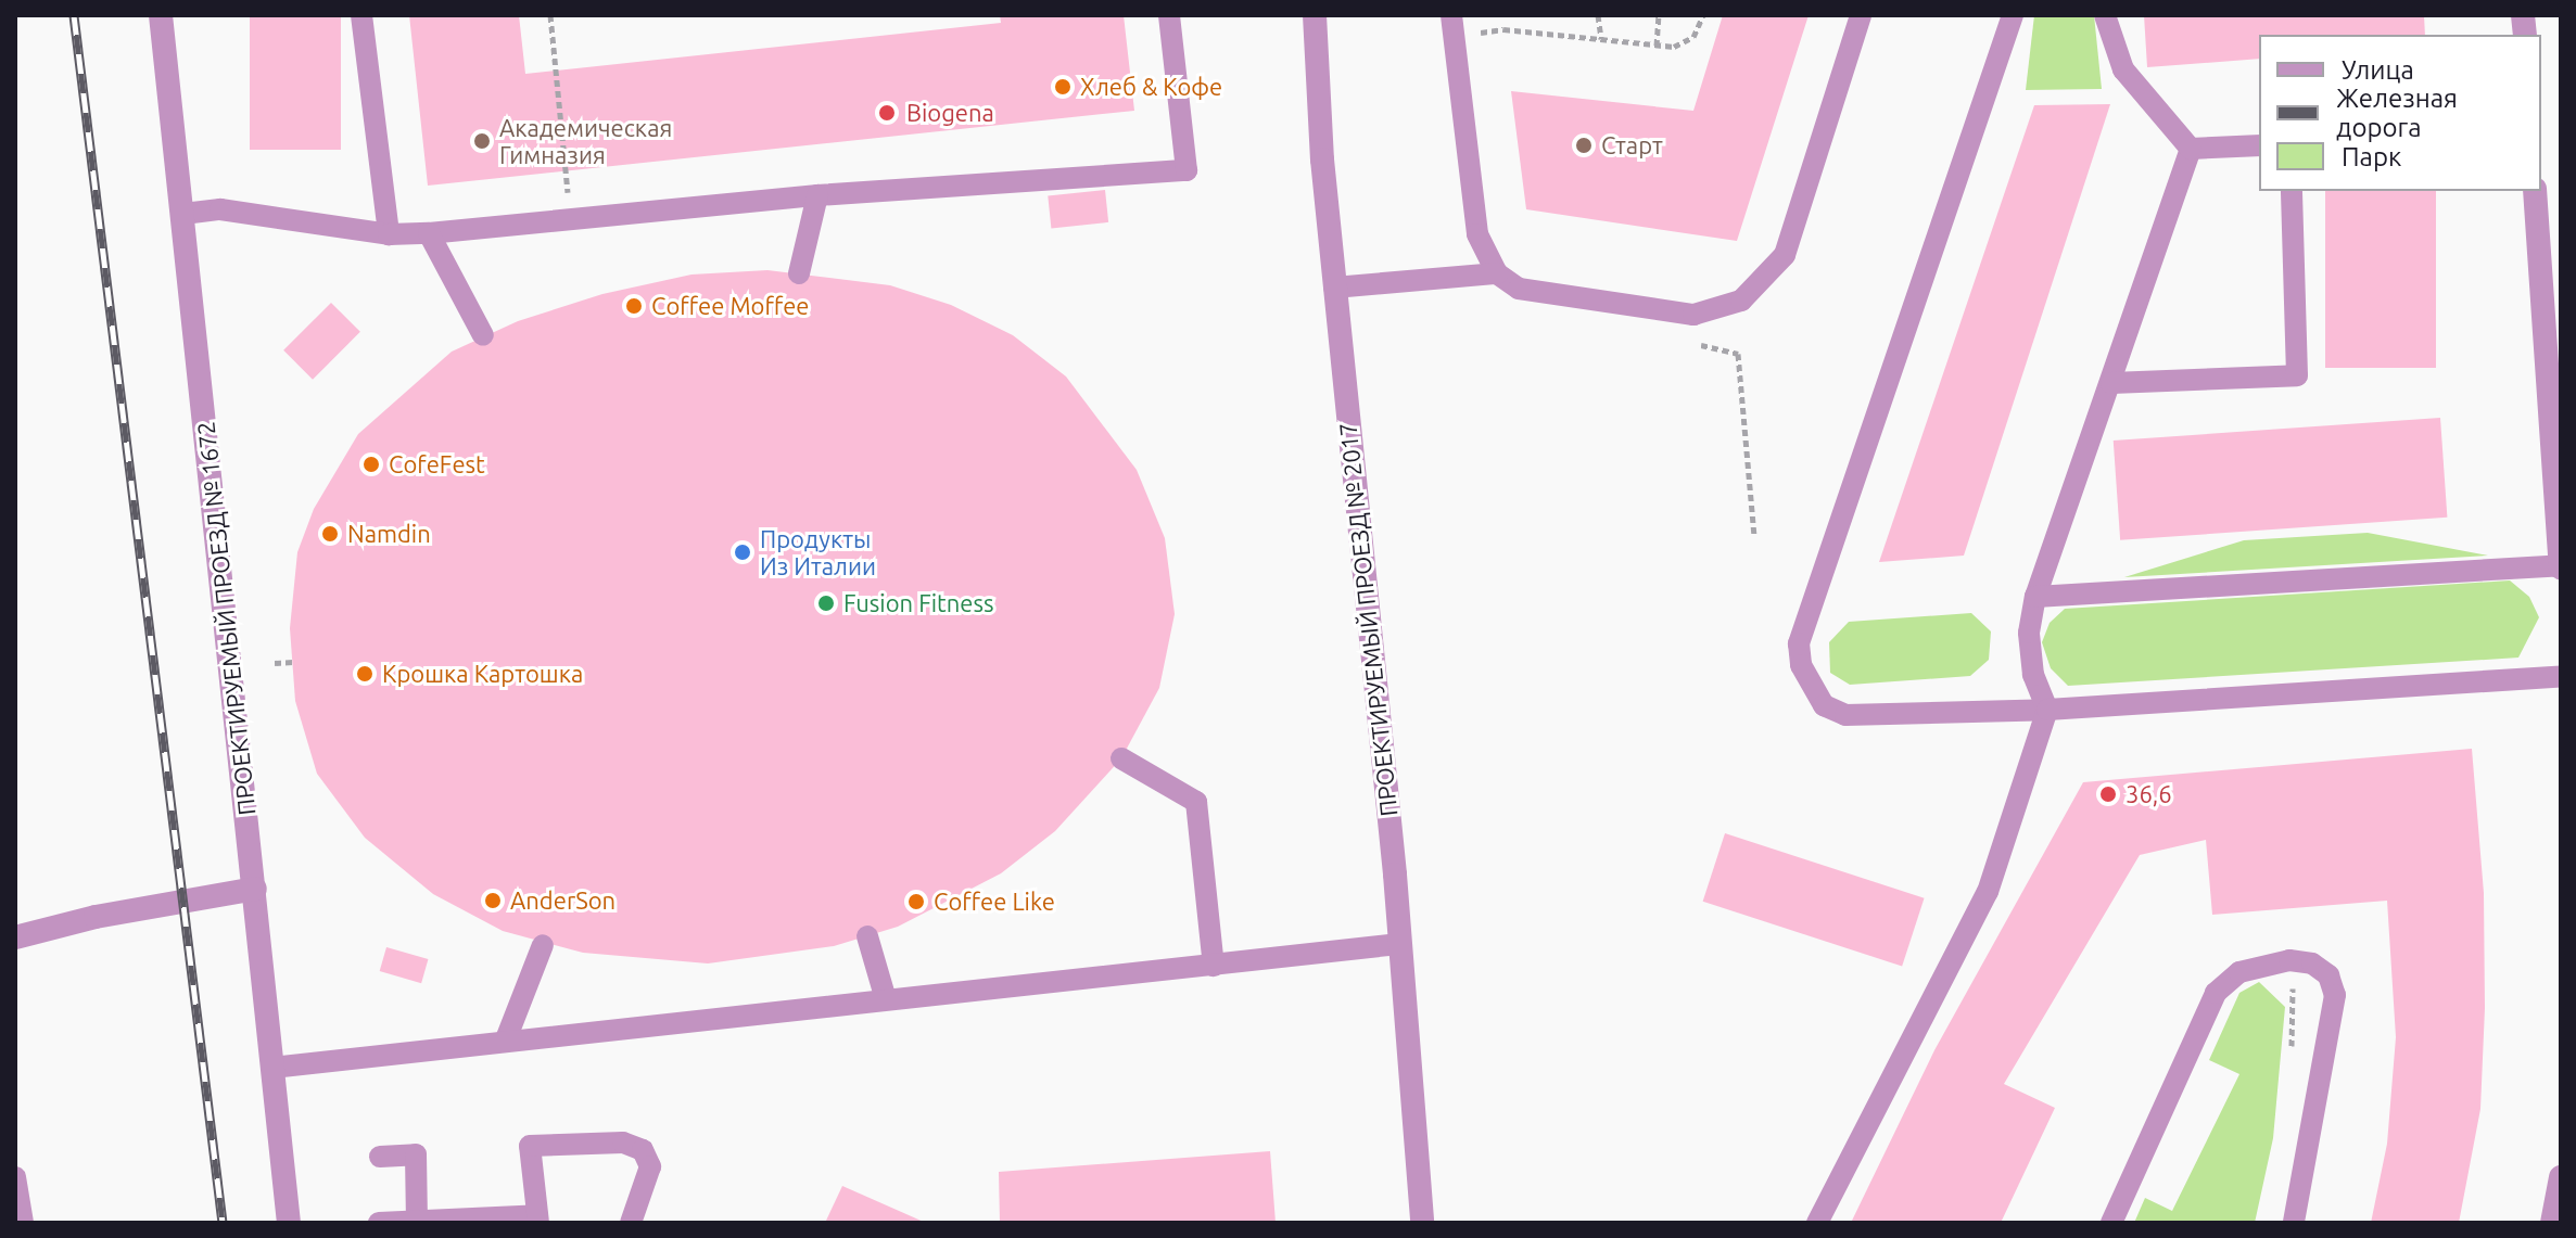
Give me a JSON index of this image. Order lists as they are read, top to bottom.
{
  "streets": {
    "street": ["ПРОЕКТИРУЕМЫЙ ПРОЕЗД № 1672", "ПРОЕКТИРУЕМЫЙ ПРОЕЗД № 2017"]
  },
  "places": [
    "Хлеб & Кофе",
    "Biogena",
    "Академическая Гимназия",
    "Старт",
    "Coffee Moffee",
    "CofeFest",
    "Namdin",
    "Продукты Из Италии",
    "Fusion Fitness",
    "Крошка Картошка",
    "36,6",
    "AnderSon",
    "Coffee Like"
  ],
  "legend": ["Улица", "Железная дорога", "Парк"]
}
